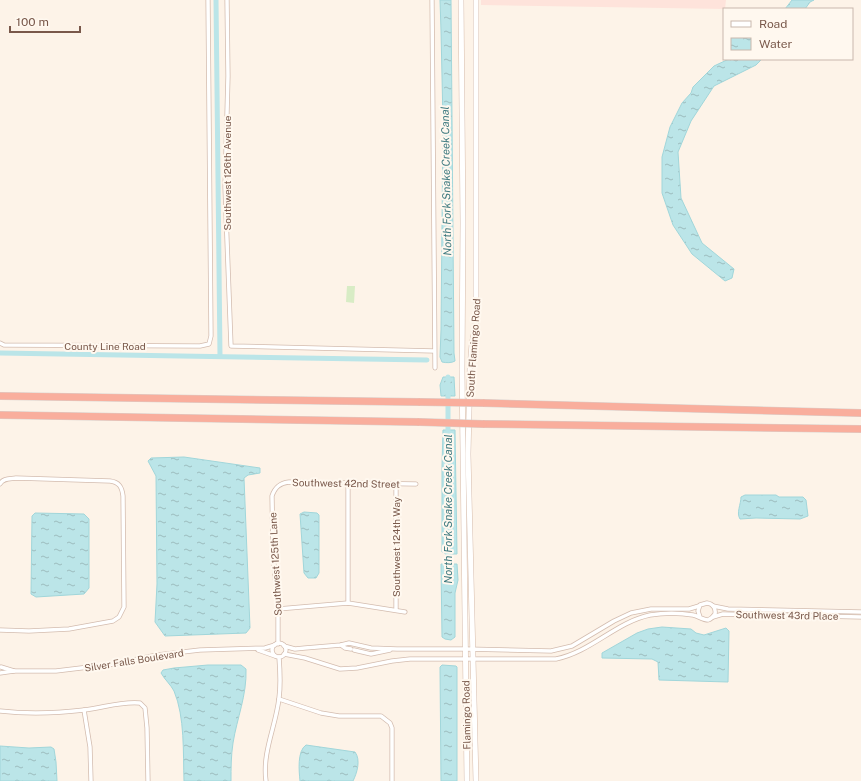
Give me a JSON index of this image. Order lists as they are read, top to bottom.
{
  "streets": {
    "main road": ["South Flamingo Road", "Flamingo Road"],
    "street": [
      "Southwest 126th Avenue",
      "County Line Road",
      "Southwest 42nd Street",
      "Southwest 124th Way",
      "Southwest 125th Lane",
      "Southwest 43rd Place",
      "Silver Falls Boulevard"
    ]
  },
  "crossings": [
    ["Southwest 126th Avenue", "County Line Road"],
    ["South Flamingo Road", "Flamingo Road"],
    ["Southwest 42nd Street", "Southwest 124th Way"],
    ["Southwest 42nd Street", "Southwest 125th Lane"],
    ["Southwest 125th Lane", "Silver Falls Boulevard"]
  ],
  "water": ["North Fork Snake Creek Canal"],
  "legend": ["Road", "Water"],
  "scale_bar": "100 m"
}
